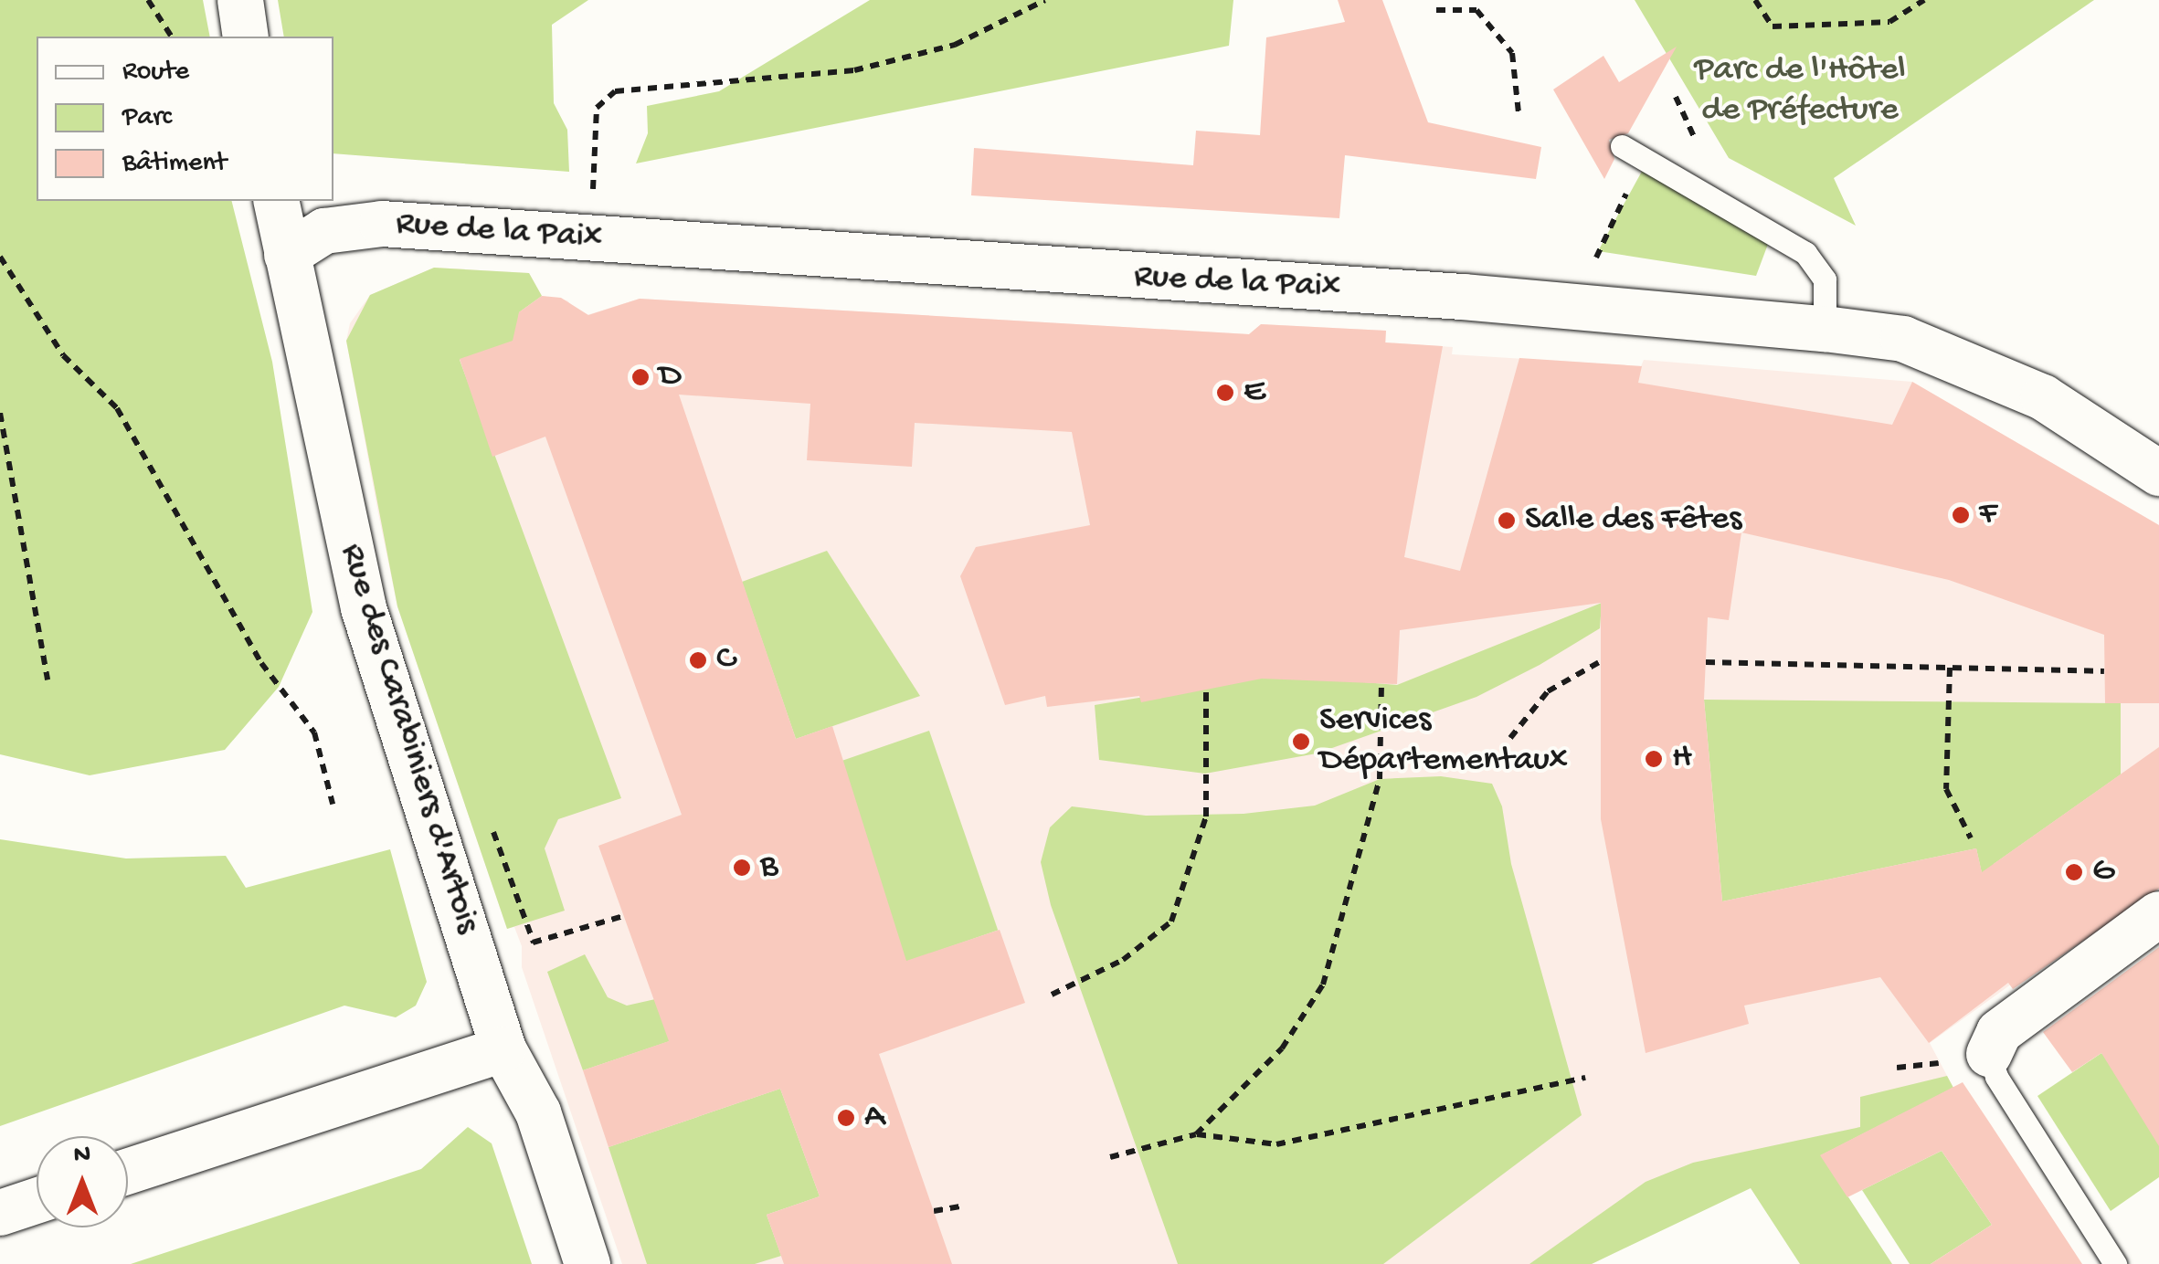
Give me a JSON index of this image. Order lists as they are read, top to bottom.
{
  "streets": {
    "street": ["Rue de la Paix", "Rue des Carabiniers d'Artois"]
  },
  "crossings": [
    ["Rue de la Paix", "Rue des Carabiniers d'Artois"]
  ],
  "parks": ["Parc de l'Hôtel de Préfecture"],
  "places": [
    "D",
    "E",
    "F",
    "Salle des Fêtes",
    "C",
    "Services Départementaux",
    "H",
    "B",
    "G",
    "A"
  ],
  "legend": ["Route", "Parc", "Bâtiment"],
  "north": "top"
}
